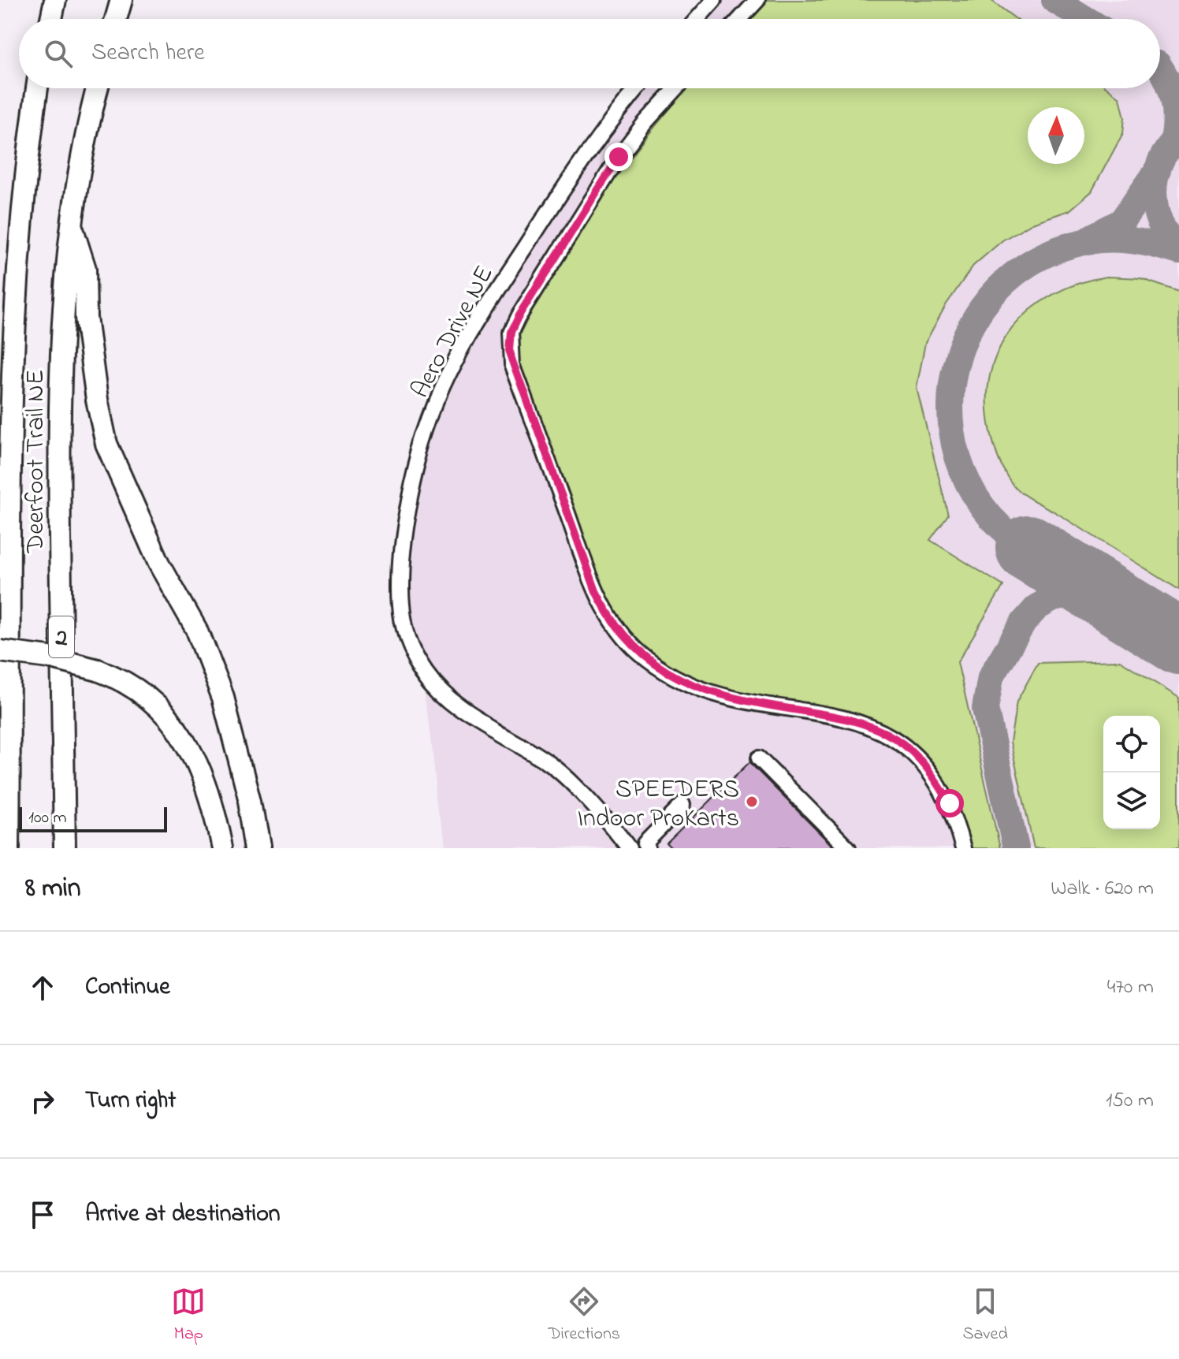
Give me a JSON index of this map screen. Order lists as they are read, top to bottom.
{
  "streets": {
    "highway": ["Deerfoot Trail NE", "2"],
    "street": ["Aero Drive NE"]
  },
  "places": ["SPEEDERS Indoor ProKarts"],
  "scale_bar": "100 m",
  "north": "top",
  "page": {
    "search": "Search here",
    "scale": "100 m",
    "heading": ["8 min", "Walk · 620 m"],
    "list": [
      ["Continue", "470 m"],
      ["Turn right", "150 m"],
      "Arrive at destination"
    ],
    "nav": ["Map", "Directions", "Saved"]
  }
}
